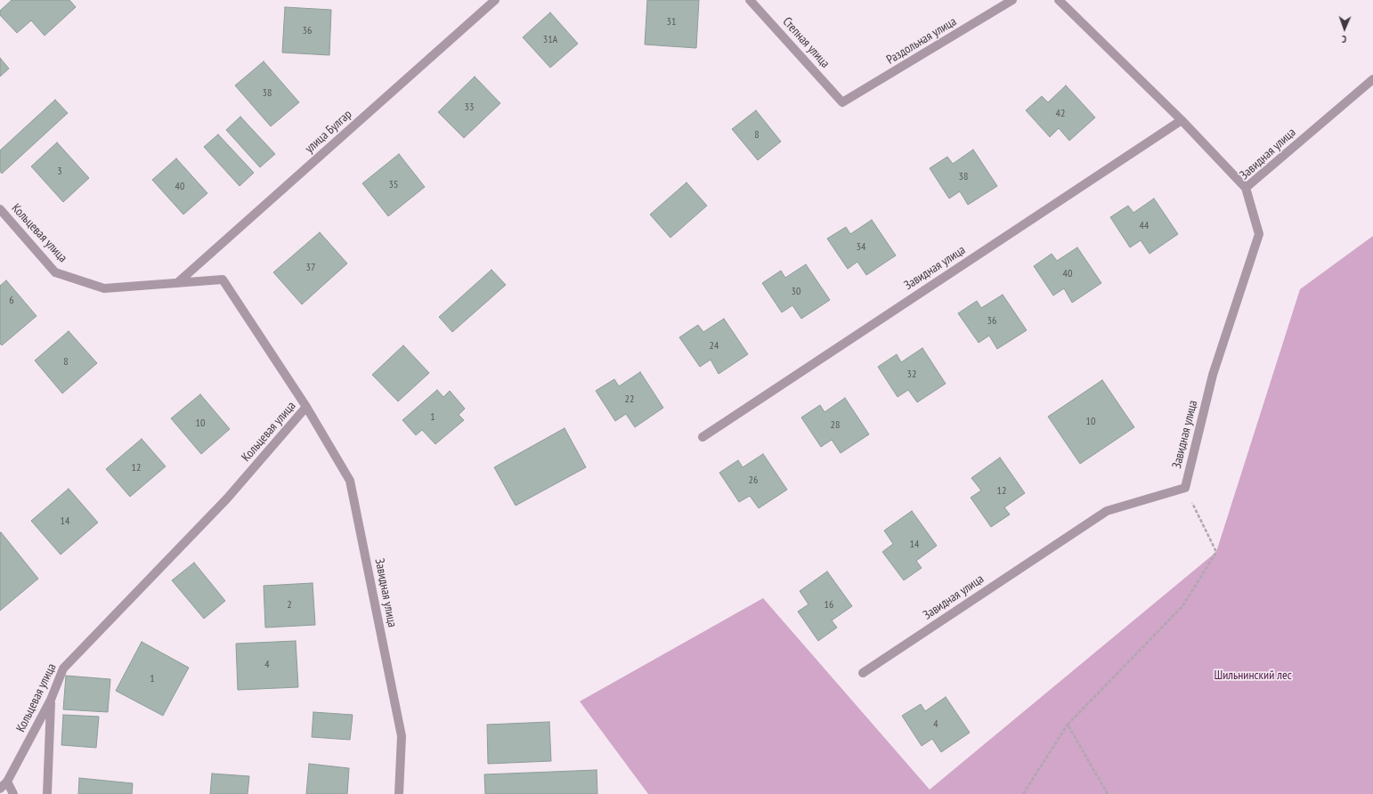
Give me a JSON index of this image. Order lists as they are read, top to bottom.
{
  "streets": {
    "street": [
      "Раздольная улица",
      "Степная улица",
      "улица Булгар",
      "Завидная улица",
      "Кольцевая улица"
    ]
  },
  "crossings": [
    ["Раздольная улица", "Степная улица"],
    ["улица Булгар", "Кольцевая улица"],
    ["Завидная улица", "Кольцевая улица"]
  ],
  "parks": ["Шильнинский лес"],
  "house_numbers": [
    "31",
    "36",
    "31А",
    "38",
    "33",
    "42",
    "8",
    "3",
    "38",
    "35",
    "40",
    "44",
    "34",
    "37",
    "40",
    "30",
    "6",
    "36",
    "24",
    "8",
    "32",
    "22",
    "1",
    "10",
    "10",
    "28",
    "12",
    "26",
    "12",
    "14",
    "14",
    "2",
    "16",
    "4",
    "1",
    "4"
  ],
  "north": "bottom"
}
